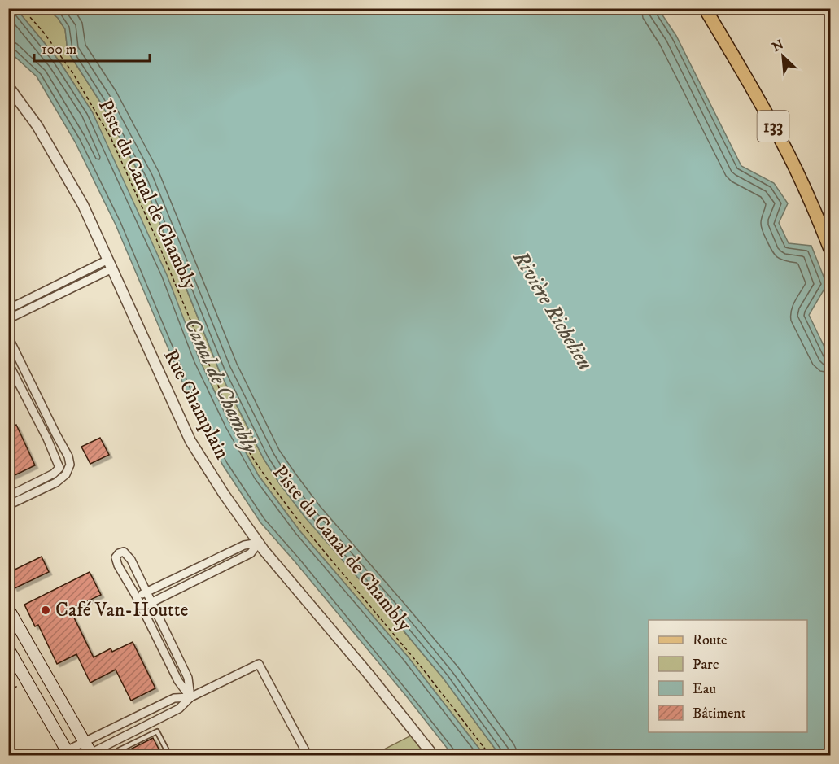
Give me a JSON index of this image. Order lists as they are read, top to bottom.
{
  "streets": {
    "main road": ["133"],
    "street": ["Rue Champlain"],
    "path": ["Piste du Canal de Chambly"]
  },
  "water": ["Rivière Richelieu", "Canal de Chambly"],
  "places": ["Café Van-Houtte"],
  "legend": [
    "Route",
    "Parc",
    "Eau",
    "Bâtiment"
  ],
  "scale_bar": "100 m",
  "north": "top left"
}
